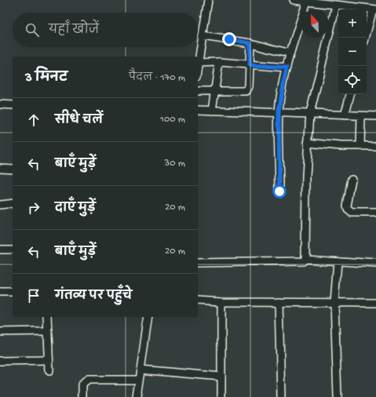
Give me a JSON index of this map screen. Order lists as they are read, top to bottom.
{
  "north": "top left",
  "page": {
    "map_buttons": ["+", "−"],
    "search": "यहाँ खोजें",
    "heading": ["3 मिनट", "पैदल · 170 m"],
    "list": [
      ["सीधे चलें", "100 m"],
      ["बाएँ मुड़ें", "30 m"],
      ["दाएँ मुड़ें", "20 m"],
      ["बाएँ मुड़ें", "20 m"],
      "गंतव्य पर पहुँचे"
    ]
  }
}
